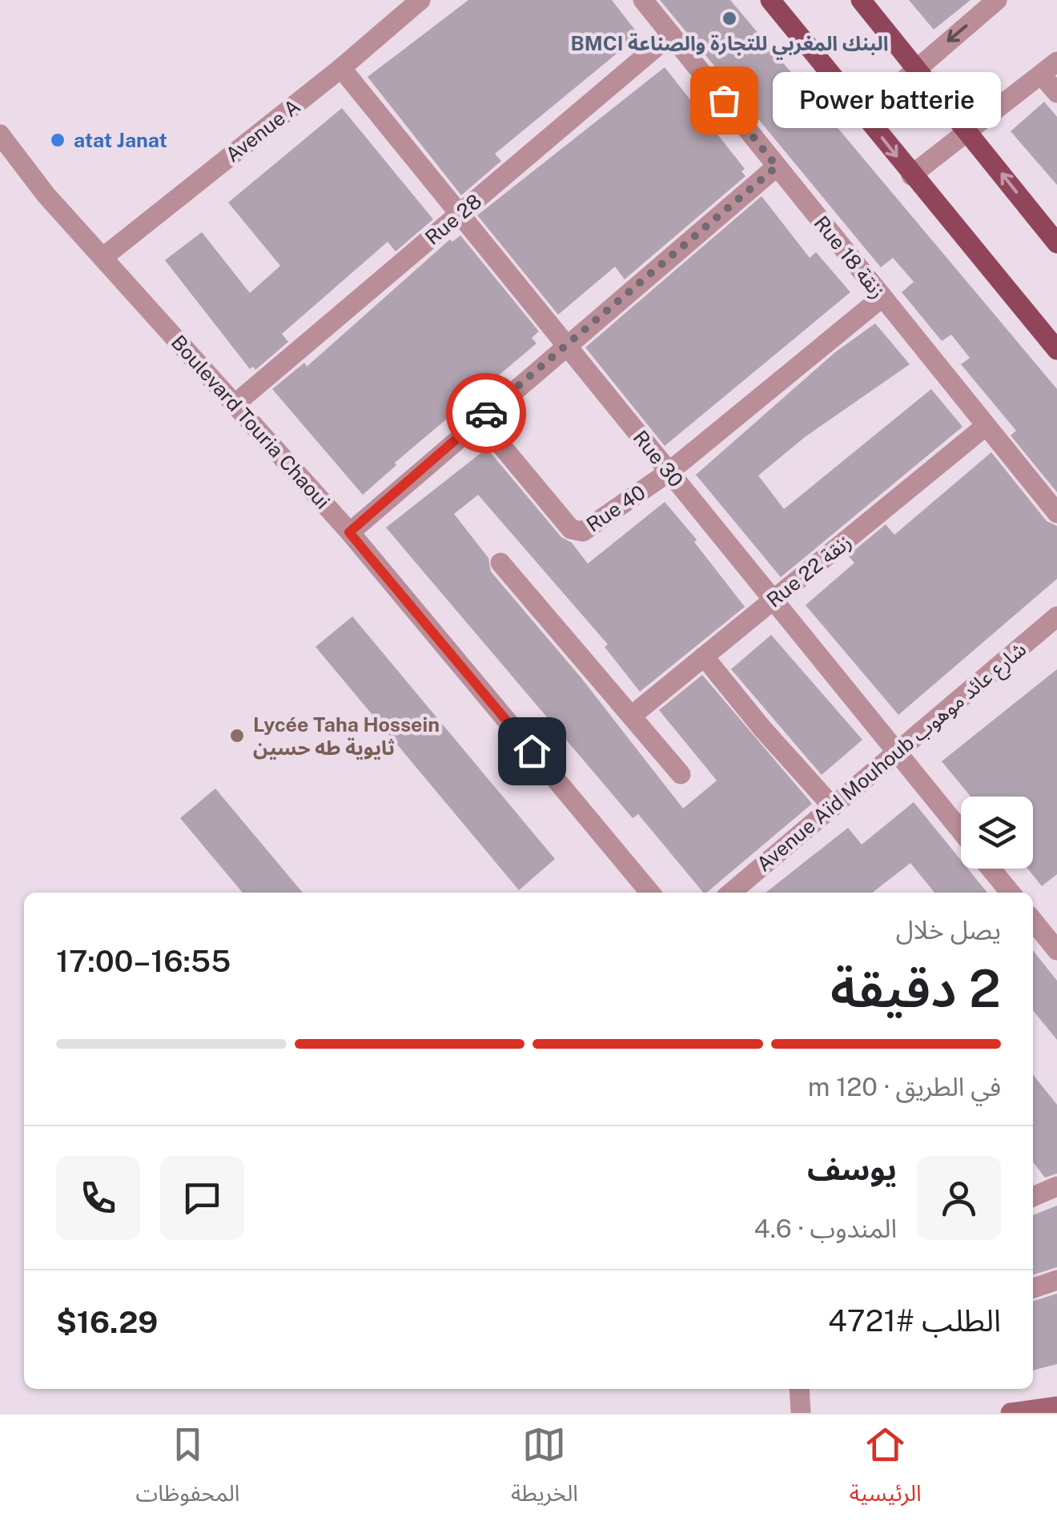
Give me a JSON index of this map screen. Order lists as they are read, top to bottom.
{
  "streets": {
    "street": [
      "Avenue A",
      "Rue 28",
      "Rue 18 زنقة",
      "Boulevard Touria Chaoui",
      "Rue 30",
      "Rue 40",
      "Rue 22 زنقة",
      "Avenue Aïd Mouhoub شارع عائد موهوب"
    ]
  },
  "crossings": [
    ["Avenue A", "Boulevard Touria Chaoui"],
    ["Avenue A", "Rue 30"],
    ["Rue 28", "Rue 18 زنقة"],
    ["Rue 28", "Boulevard Touria Chaoui"],
    ["Rue 28", "Rue 30"],
    ["Rue 18 زنقة", "Rue 40"],
    ["Rue 18 زنقة", "Rue 22 زنقة"],
    ["Rue 30", "Rue 40"],
    ["Rue 30", "Rue 22 زنقة"],
    ["Rue 30", "Avenue Aïd Mouhoub شارع عائد موهوب"]
  ],
  "places": [
    "BMCI البنك المغربي للتجارة والصناعة",
    "Power batterie",
    "atat Janat",
    "Lycée Taha Hossein ثايوية طه حسين"
  ],
  "page": {
    "bubble": "Power batterie",
    "heading": ["2 دقيقة", "يصل خلال", "16:55–17:00"],
    "panel": [
      "يوسف",
      "المندوب · 4.6",
      "الطلب #4721",
      "$16.29"
    ],
    "bar": "في الطريق · 120 m",
    "tabs": ["الرئيسية", "الخريطة", "المحفوظات"]
  }
}
